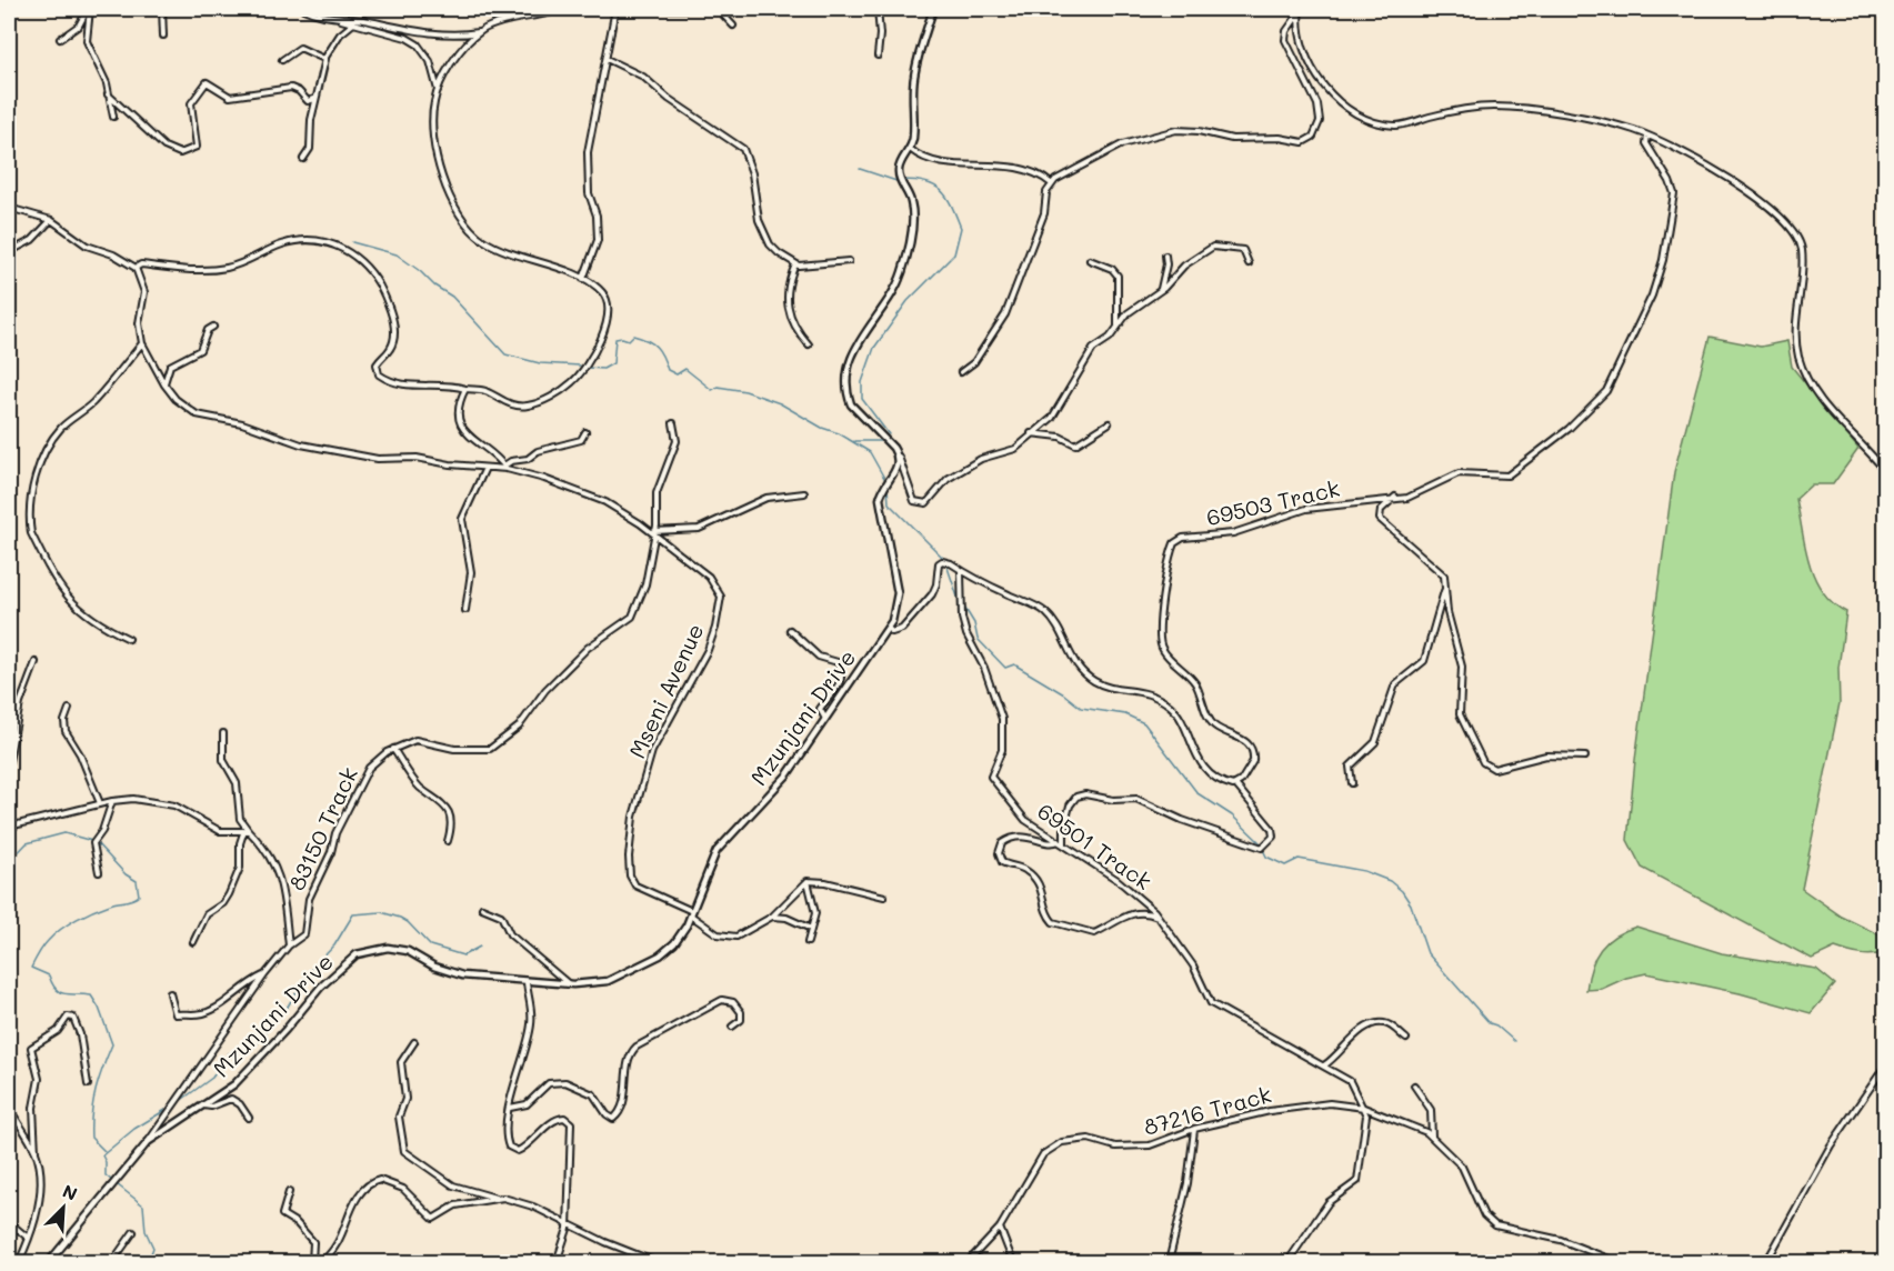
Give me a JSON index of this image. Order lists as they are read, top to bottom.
{
  "streets": {
    "main road": ["Mzunjani Drive"],
    "street": [
      "69503 Track",
      "Mseni Avenue",
      "83150 Track",
      "69501 Track",
      "87216 Track"
    ]
  },
  "crossings": [
    ["Mseni Avenue", "Mzunjani Drive"],
    ["69501 Track", "87216 Track"]
  ],
  "north": "top right"
}
